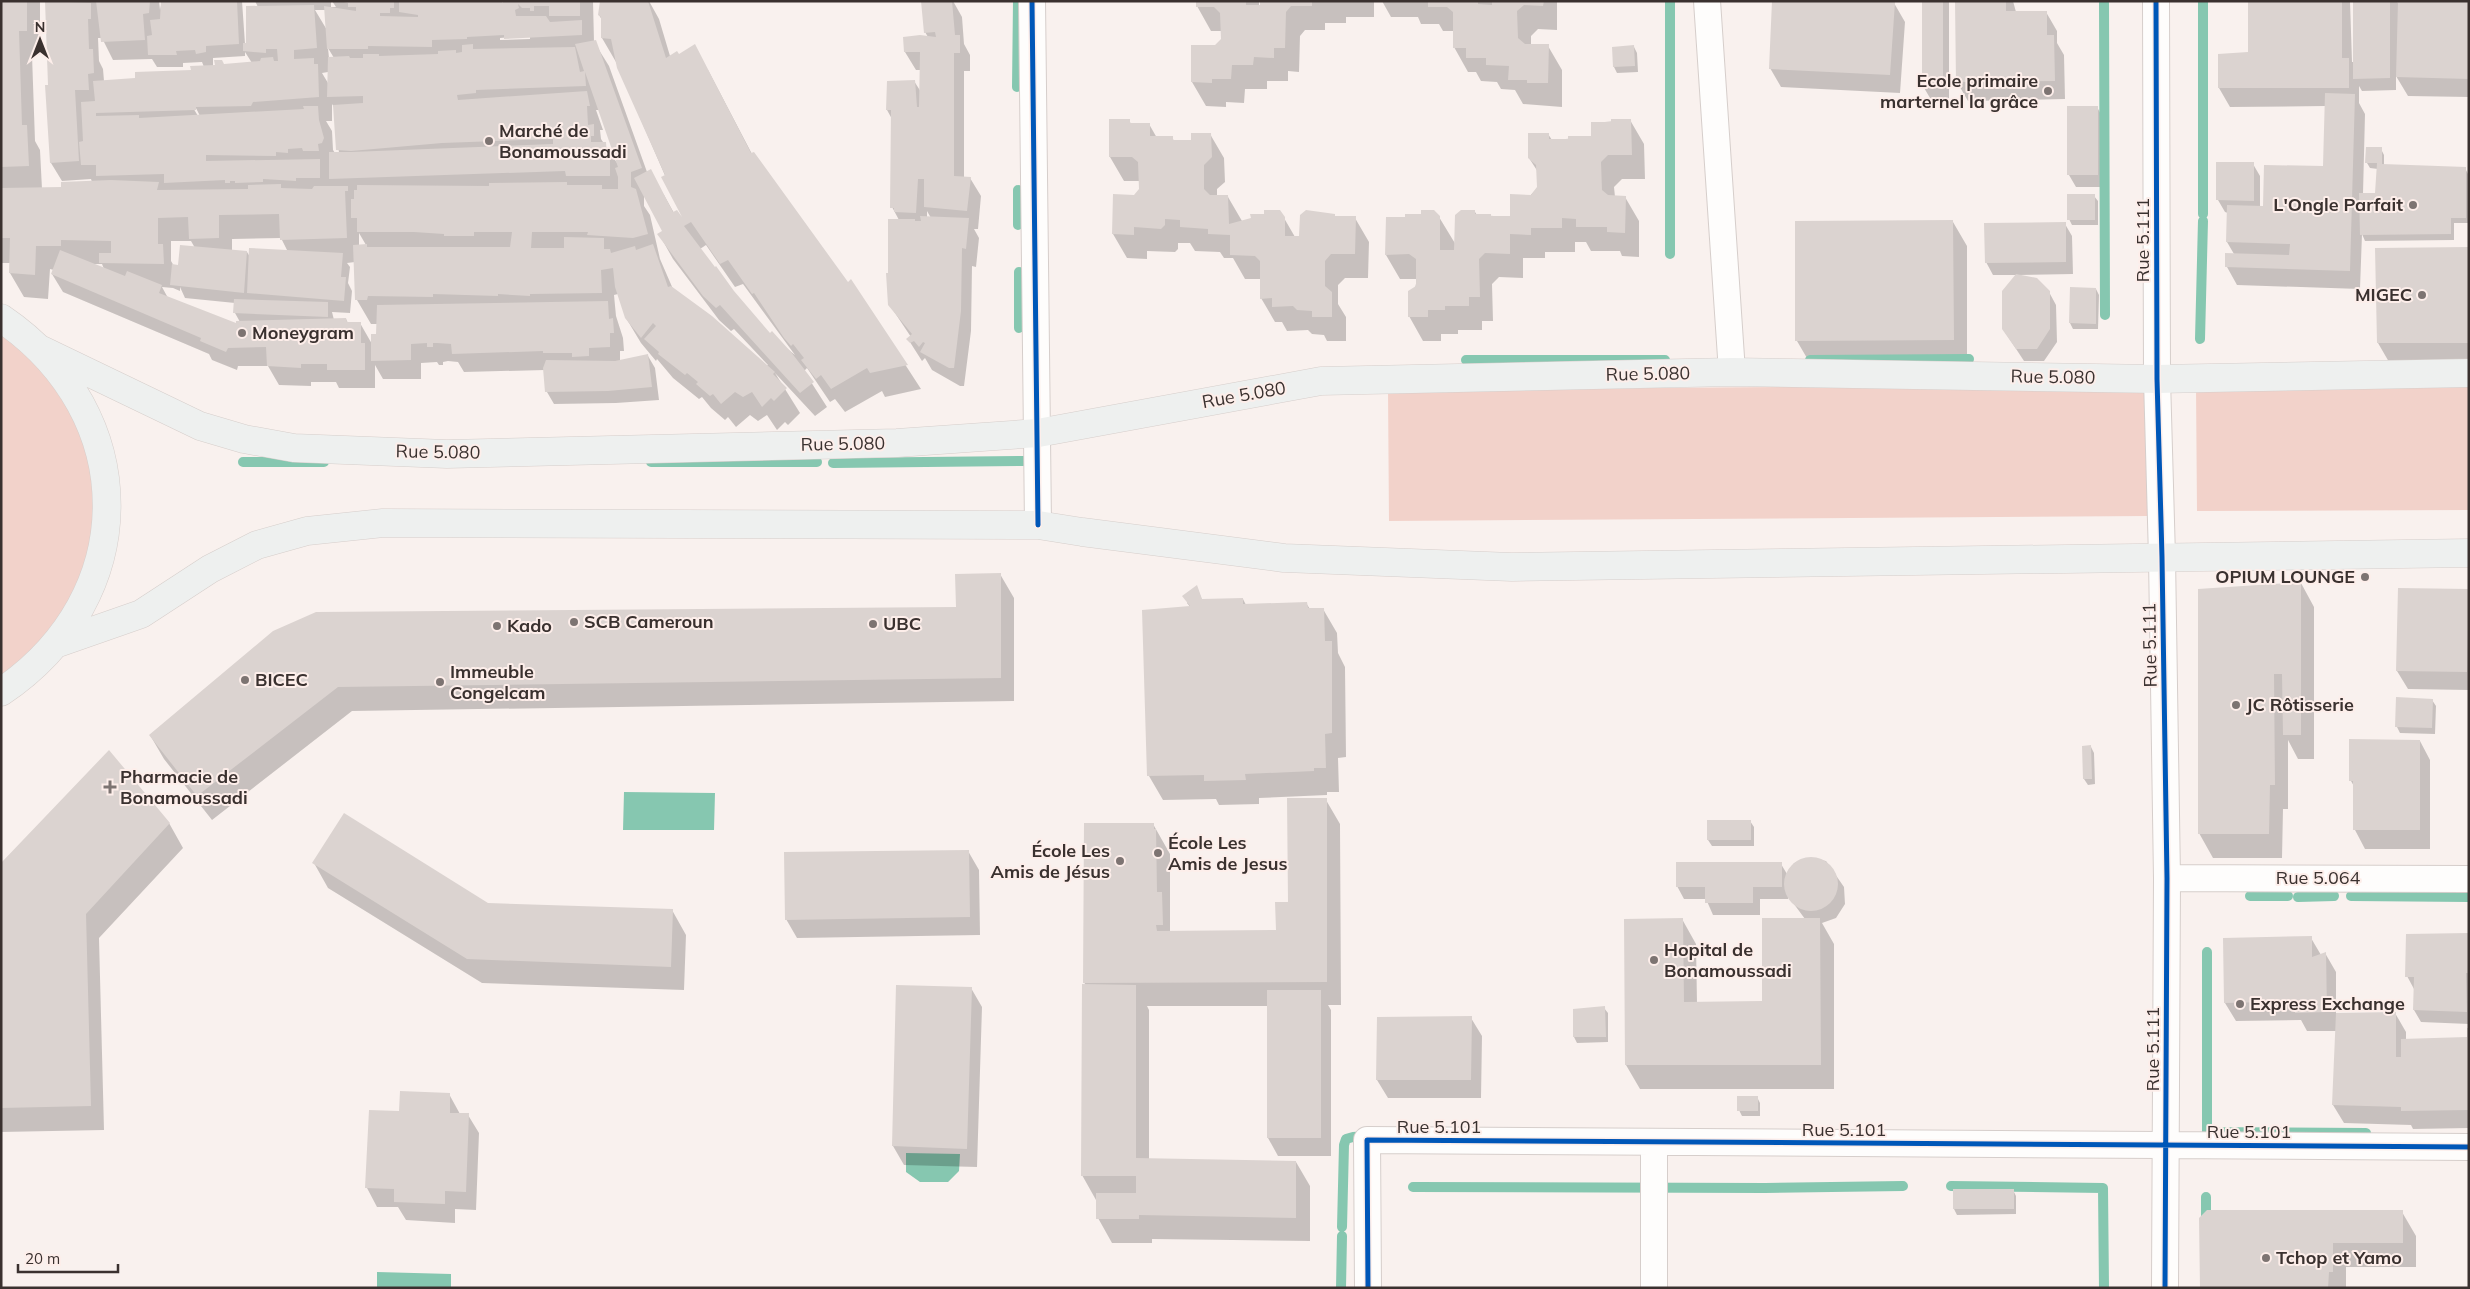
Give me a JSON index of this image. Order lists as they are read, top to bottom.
{
  "streets": {
    "main road": ["Rue 5.080"],
    "street": ["Rue 5.111", "Rue 5.064", "Rue 5.101"]
  },
  "crossings": [
    ["Rue 5.111", "Rue 5.080"],
    ["Rue 5.111", "Rue 5.064"],
    ["Rue 5.111", "Rue 5.101"]
  ],
  "places": {
    "other": [
      "Ecole primaire marternel la grâce",
      "Marché de Bonamoussadi",
      "L'Ongle Parfait",
      "MIGEC",
      "Moneygram",
      "OPIUM LOUNGE",
      "SCB Cameroun",
      "UBC",
      "Kado",
      "BICEC",
      "Immeuble Congelcam",
      "JC Rôtisserie",
      "École Les Amis de Jesus",
      "École Les Amis de Jésus",
      "Hopital de Bonamoussadi",
      "Express Exchange",
      "Tchop et Yamo"
    ],
    "health": ["Pharmacie de Bonamoussadi"]
  },
  "scale_bar": "20 m",
  "north": "top"
}
